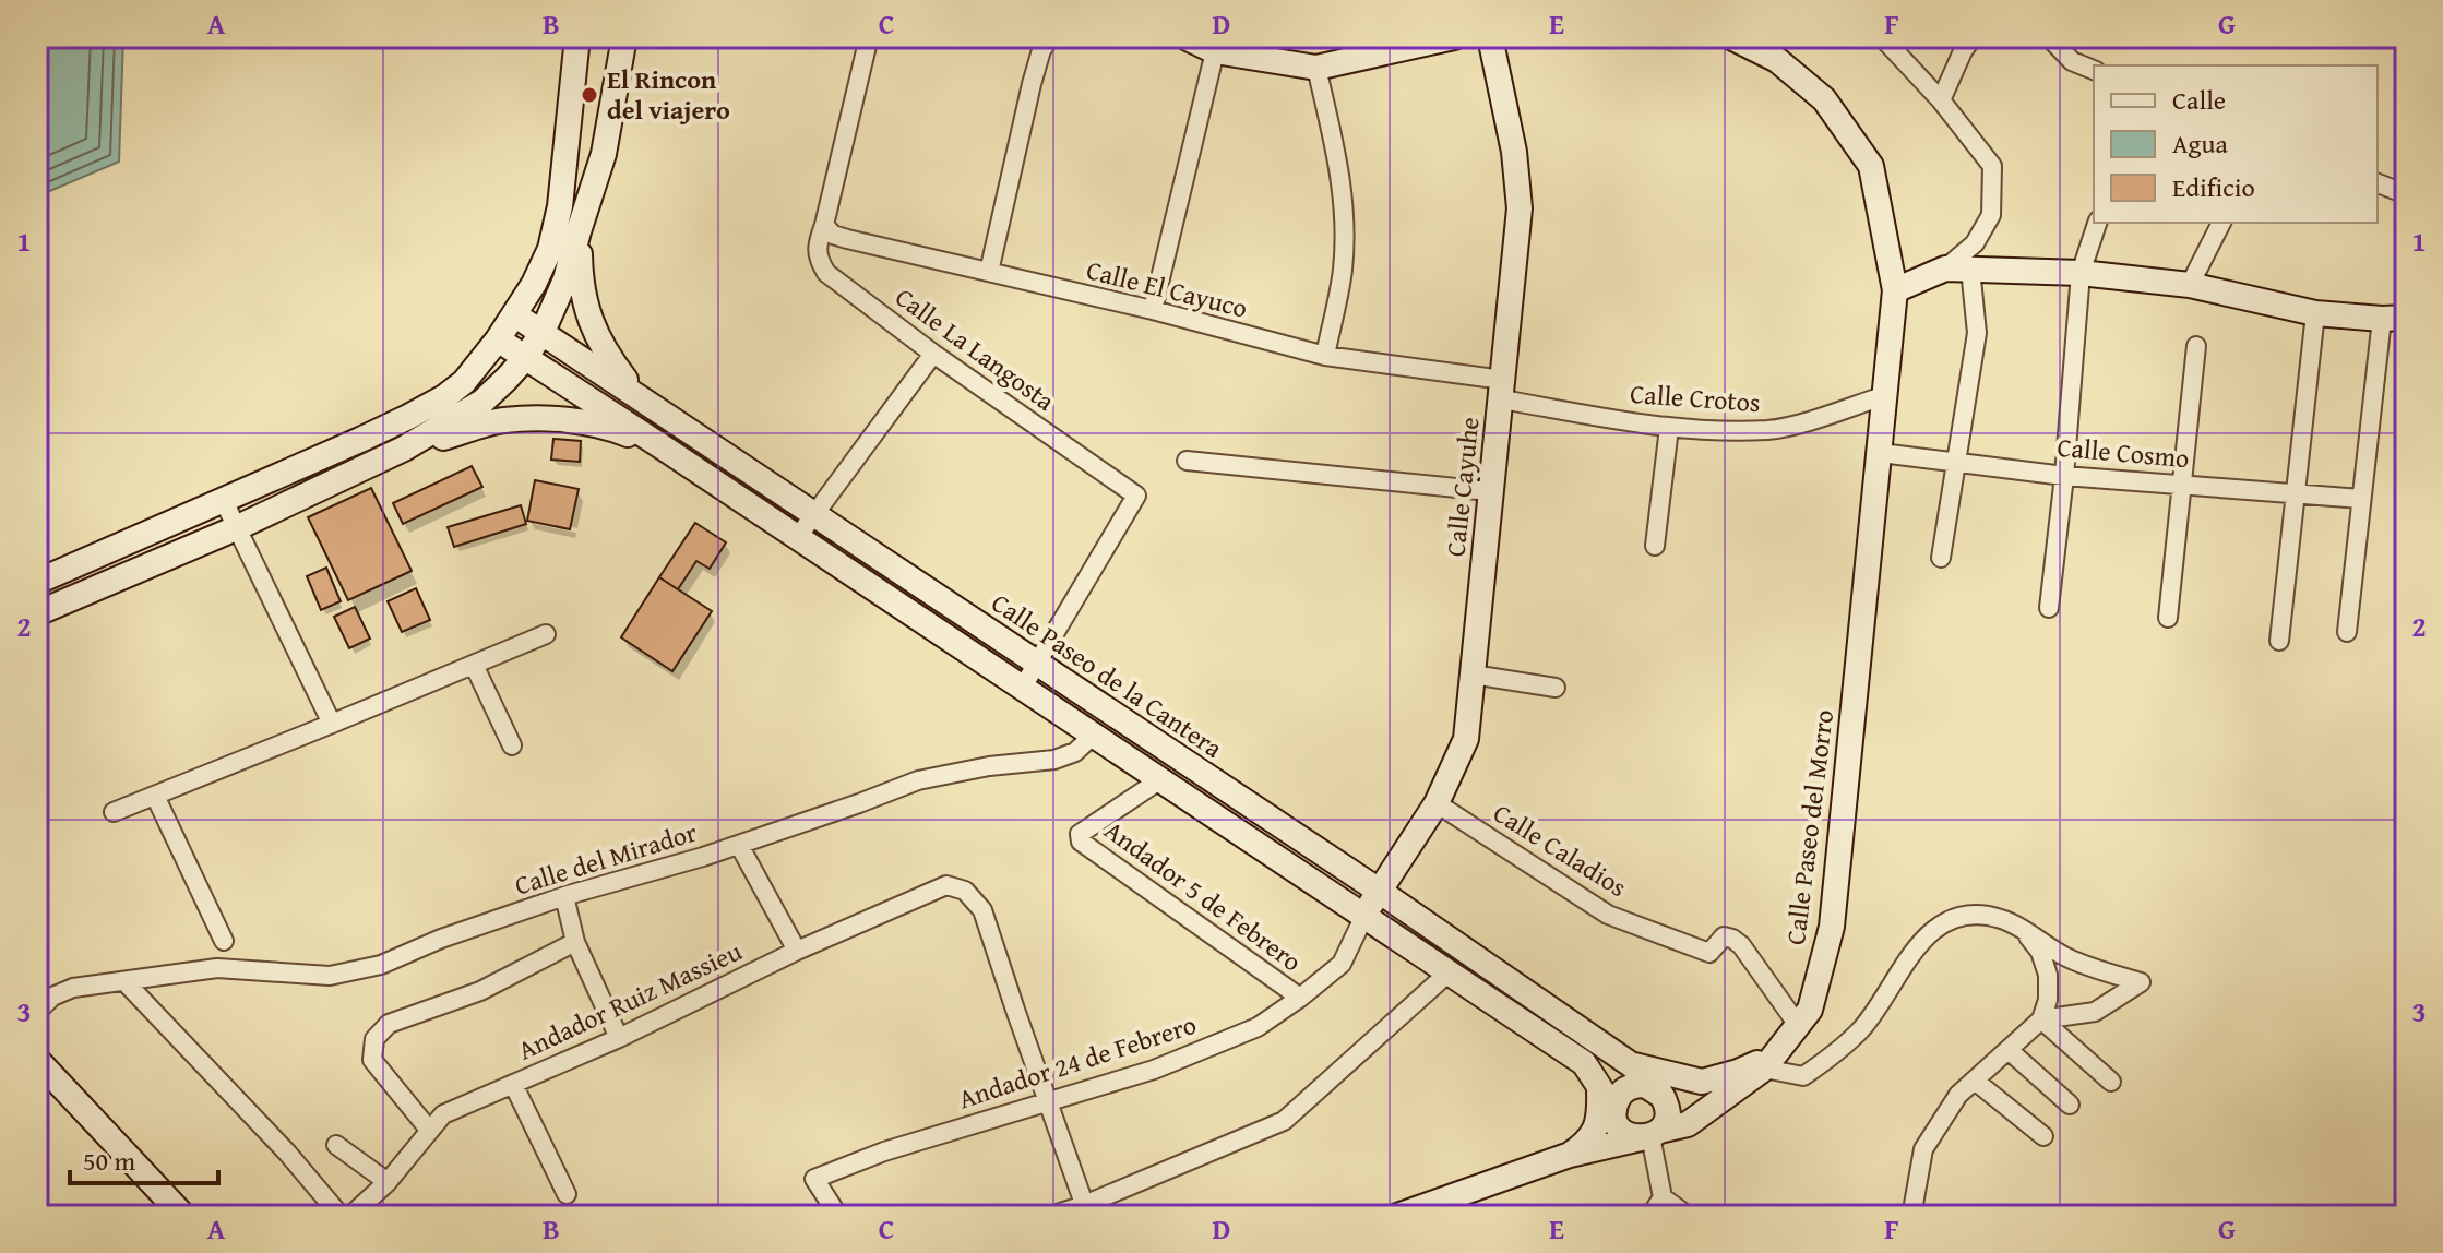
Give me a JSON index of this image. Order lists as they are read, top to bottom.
{
  "streets": {
    "main road": ["Calle Cayuhe", "Calle Paseo de la Cantera", "Calle Paseo del Morro"],
    "street": [
      "Calle El Cayuco",
      "Calle La Langosta",
      "Calle Crotos",
      "Calle Cosmo",
      "Calle Caladios",
      "Calle del Mirador",
      "Andador 5 de Febrero",
      "Andador Ruiz Massieu",
      "Andador 24 de Febrero"
    ]
  },
  "crossings": [
    ["Calle El Cayuco", "Calle La Langosta"],
    ["Calle El Cayuco", "Calle Crotos"],
    ["Calle El Cayuco", "Calle Cayuhe"],
    ["Calle La Langosta", "Calle Paseo de la Cantera"],
    ["Calle Crotos", "Calle Cayuhe"],
    ["Calle Crotos", "Calle Paseo del Morro"],
    ["Calle Cosmo", "Calle Paseo del Morro"],
    ["Calle Cayuhe", "Calle Paseo de la Cantera"],
    ["Calle Cayuhe", "Calle Caladios"],
    ["Calle Cayuhe", "Andador 24 de Febrero"],
    ["Calle Paseo de la Cantera", "Calle Paseo del Morro"],
    ["Calle Paseo del Morro", "Calle Caladios"],
    ["Andador 5 de Febrero", "Andador 24 de Febrero"],
    ["Andador Ruiz Massieu", "Andador 24 de Febrero"]
  ],
  "places": ["El Rincon del viajero"],
  "legend": ["Calle", "Agua", "Edificio"],
  "scale_bar": "50 m",
  "grid": {
    "columns": [
      "A",
      "B",
      "C",
      "D",
      "E",
      "F",
      "G"
    ],
    "rows": ["1", "2", "3"]
  }
}
